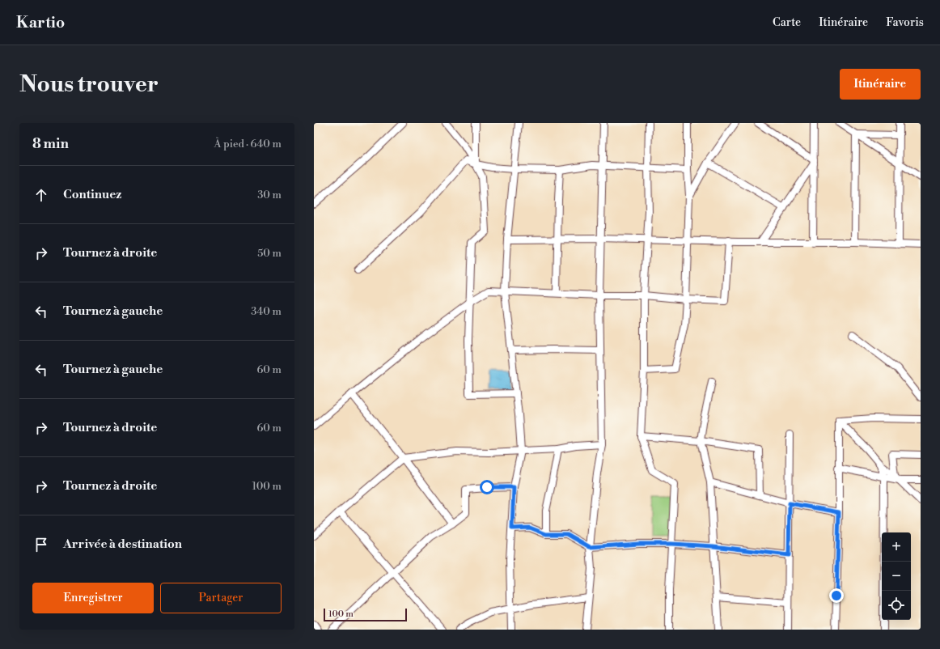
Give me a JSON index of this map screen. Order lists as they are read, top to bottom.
{
  "scale_bar": "100 m",
  "page": {
    "header": "Kartio",
    "nav": ["Carte", "Itinéraire", "Favoris"],
    "buttons": [
      "Itinéraire",
      ["Enregistrer", "Partager"]
    ],
    "title": "Nous trouver",
    "heading": ["8 min", "À pied · 640 m"],
    "list": [
      ["Continuez", "30 m"],
      ["Tournez à droite", "50 m"],
      ["Tournez à gauche", "340 m"],
      ["Tournez à gauche", "60 m"],
      ["Tournez à droite", "60 m"],
      ["Tournez à droite", "100 m"],
      "Arrivée à destination"
    ],
    "map_buttons": ["+", "−"],
    "scale": "100 m"
  }
}
